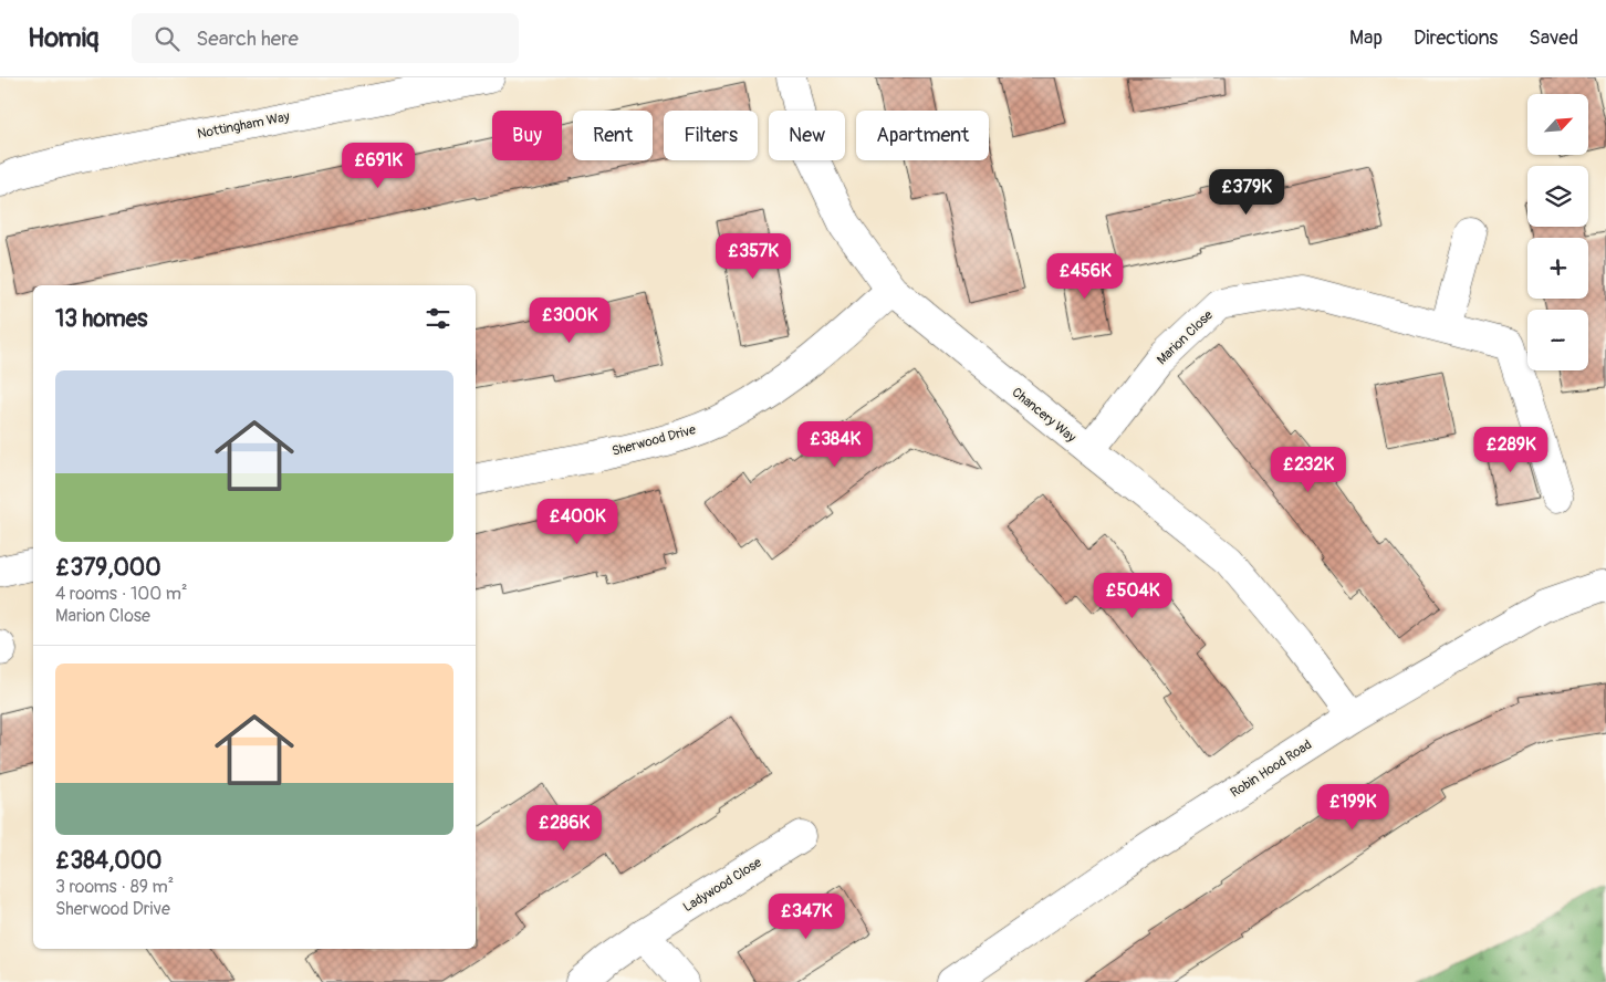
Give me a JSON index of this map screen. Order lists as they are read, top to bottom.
{
  "streets": {
    "street": [
      "Nottingham Way",
      "Marion Close",
      "Chancery Way",
      "Sherwood Drive",
      "Robin Hood Road",
      "Ladywood Close"
    ]
  },
  "crossings": [
    ["Marion Close", "Chancery Way"],
    ["Chancery Way", "Sherwood Drive"],
    ["Chancery Way", "Robin Hood Road"]
  ],
  "north": "top right",
  "page": {
    "header": "Homiq",
    "search": "Search here",
    "nav": ["Map", "Directions", "Saved"],
    "map_buttons": ["+", "−"],
    "chip": [
      "Buy",
      "Rent",
      "Filters",
      "New",
      "Apartment"
    ],
    "price": [
      "£691K",
      "£379K",
      "£357K",
      "£456K",
      "£300K",
      "£384K",
      "£289K",
      "£232K",
      "£400K",
      "£504K",
      "£199K",
      "£286K",
      "£347K"
    ],
    "heading": "13 homes",
    "list": [
      {
        "name": "£379,000",
        "note": "4 rooms · 100 m² · Marion Close"
      },
      {
        "name": "£384,000",
        "note": "3 rooms · 89 m² · Sherwood Drive"
      }
    ]
  }
}
